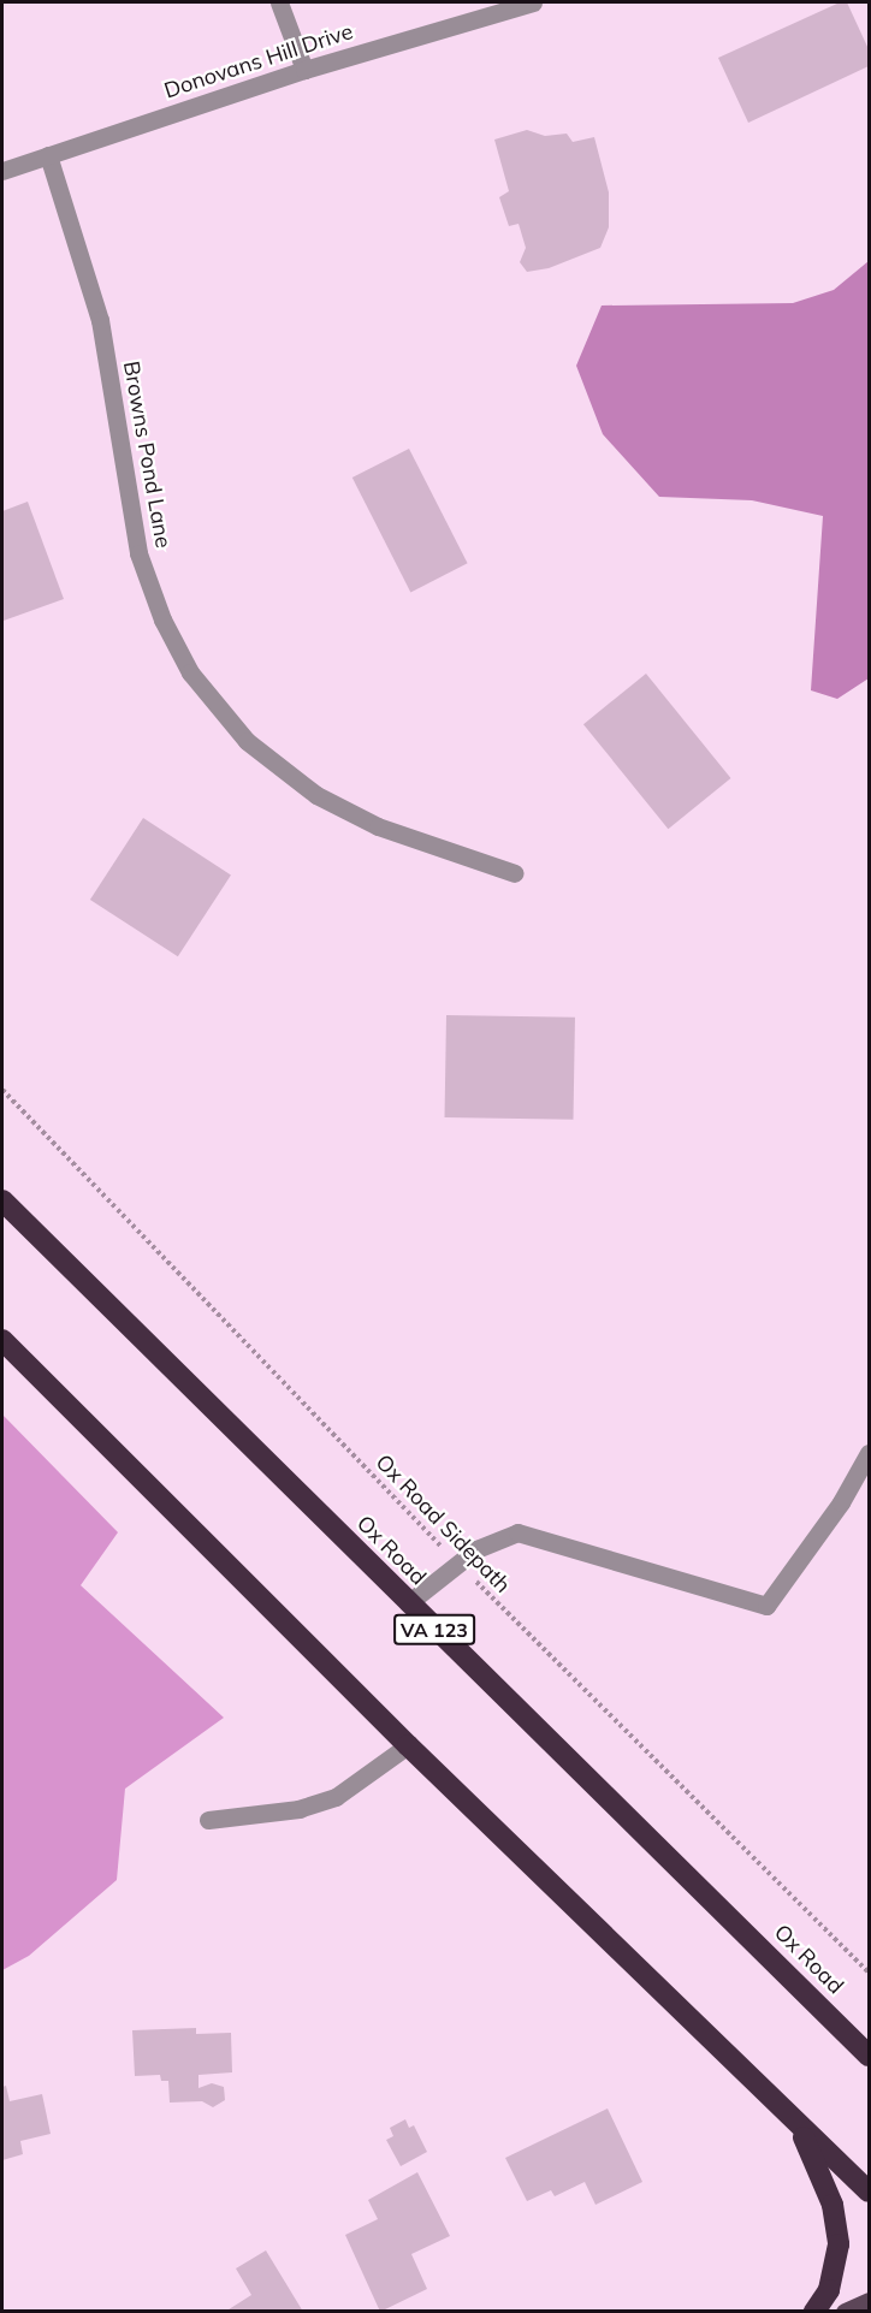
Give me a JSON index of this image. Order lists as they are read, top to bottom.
{
  "streets": {
    "highway": ["Ox Road", "VA 123"],
    "street": ["Donovans Hill Drive", "Browns Pond Lane"],
    "path": ["Ox Road Sidepath"]
  },
  "crossings": [
    ["Donovans Hill Drive", "Browns Pond Lane"]
  ]
}
